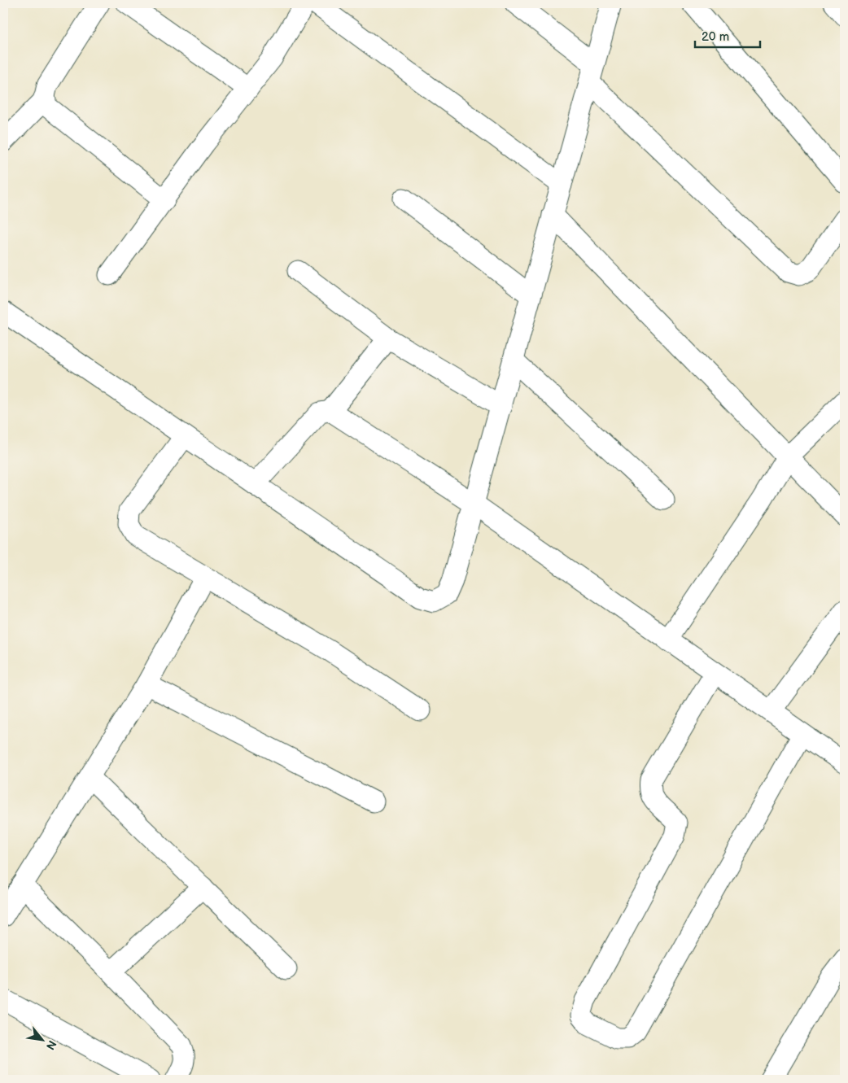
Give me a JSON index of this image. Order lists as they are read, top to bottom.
{
  "scale_bar": "20 m",
  "north": "bottom right"
}
